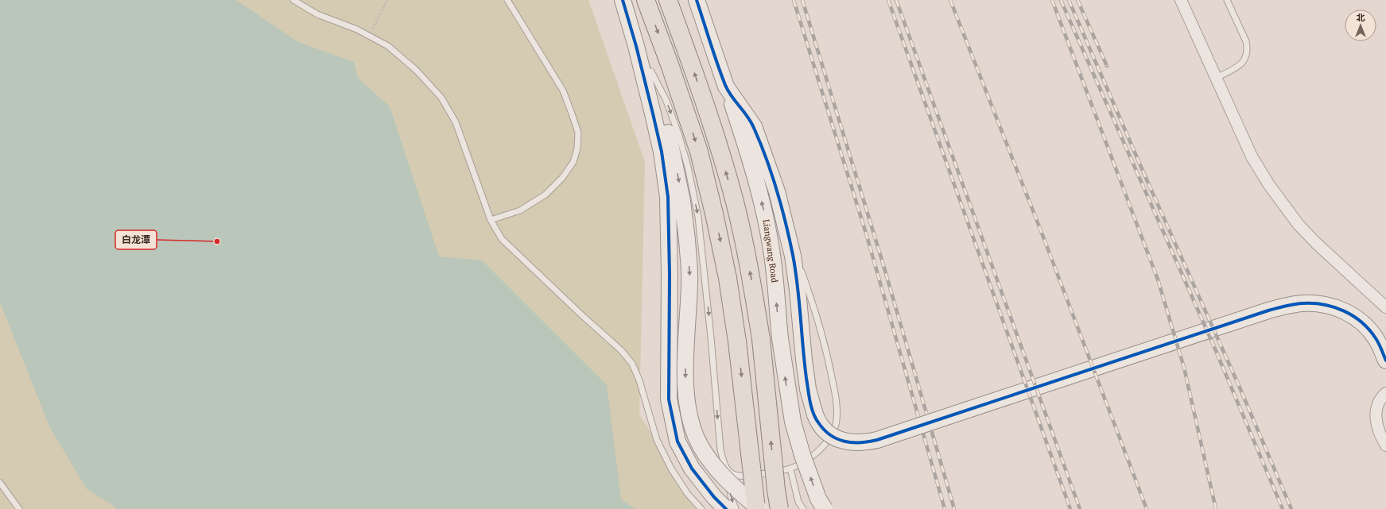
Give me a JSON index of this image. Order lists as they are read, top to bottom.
{
  "streets": {
    "street": ["Liangwang Road"]
  },
  "places": ["白龙潭"],
  "north": "top"
}
